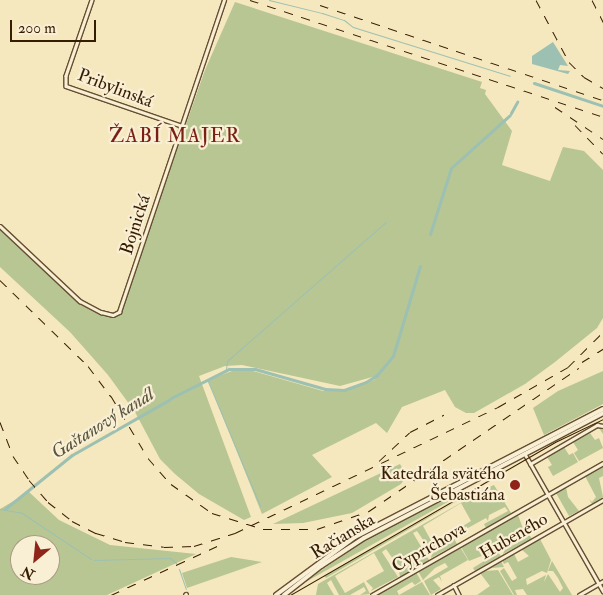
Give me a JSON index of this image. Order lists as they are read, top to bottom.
{
  "streets": {
    "main road": ["Račianska"],
    "street": [
      "Pribylinská",
      "Bojnická",
      "Hubeného",
      "Cyprichova"
    ]
  },
  "crossings": [
    ["Pribylinská", "Bojnická"]
  ],
  "districts": ["ŽABÍ MAJER"],
  "water": ["Gaštanový kanál"],
  "places": ["Katedrála svätého Šebastiána"],
  "scale_bar": "200 m",
  "north": "bottom left"
}
